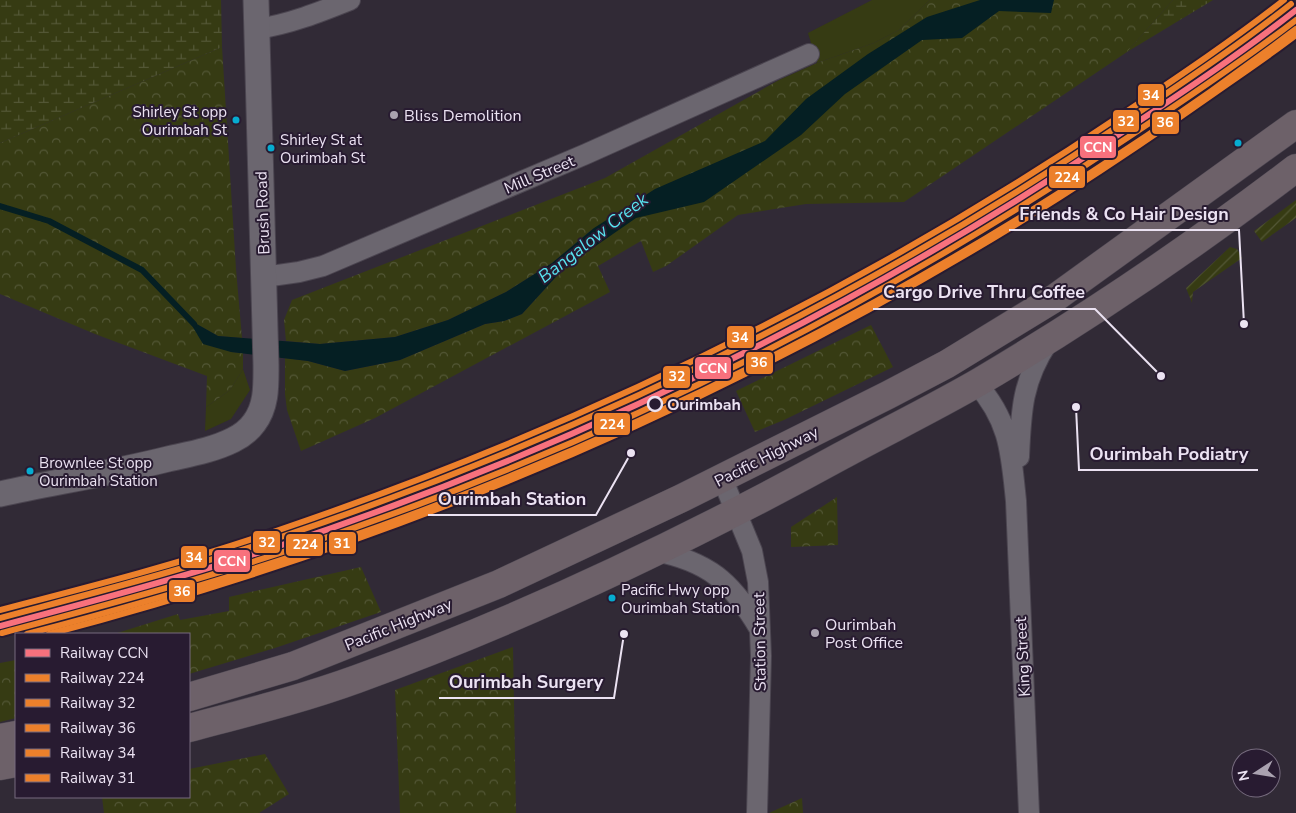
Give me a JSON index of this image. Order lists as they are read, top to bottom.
{
  "streets": {
    "main road": ["Pacific Highway"],
    "street": [
      "Mill Street",
      "Brush Road",
      "Station Street",
      "King Street"
    ]
  },
  "crossings": [
    ["Mill Street", "Brush Road"],
    ["Pacific Highway", "Station Street"]
  ],
  "water": ["Bangalow Creek"],
  "places": [
    "Bliss Demolition",
    "Shirley St opp Ourimbah St",
    "Shirley St at Ourimbah St",
    "Friends & Co Hair Design",
    "Cargo Drive Thru Coffee",
    "Ourimbah",
    "Ourimbah Podiatry",
    "Ourimbah Station",
    "Brownlee St opp Ourimbah Station",
    "Pacific Hwy opp Ourimbah Station",
    "Ourimbah Post Office",
    "Ourimbah Surgery"
  ],
  "lines": [
    "rail line 34",
    "rail line 32",
    "rail line CCN",
    "rail line 224",
    "rail line 36",
    "rail line 31"
  ],
  "legend": [
    "Railway CCN",
    "Railway 224",
    "Railway 32",
    "Railway 36",
    "Railway 34",
    "Railway 31"
  ],
  "north": "left"
}
